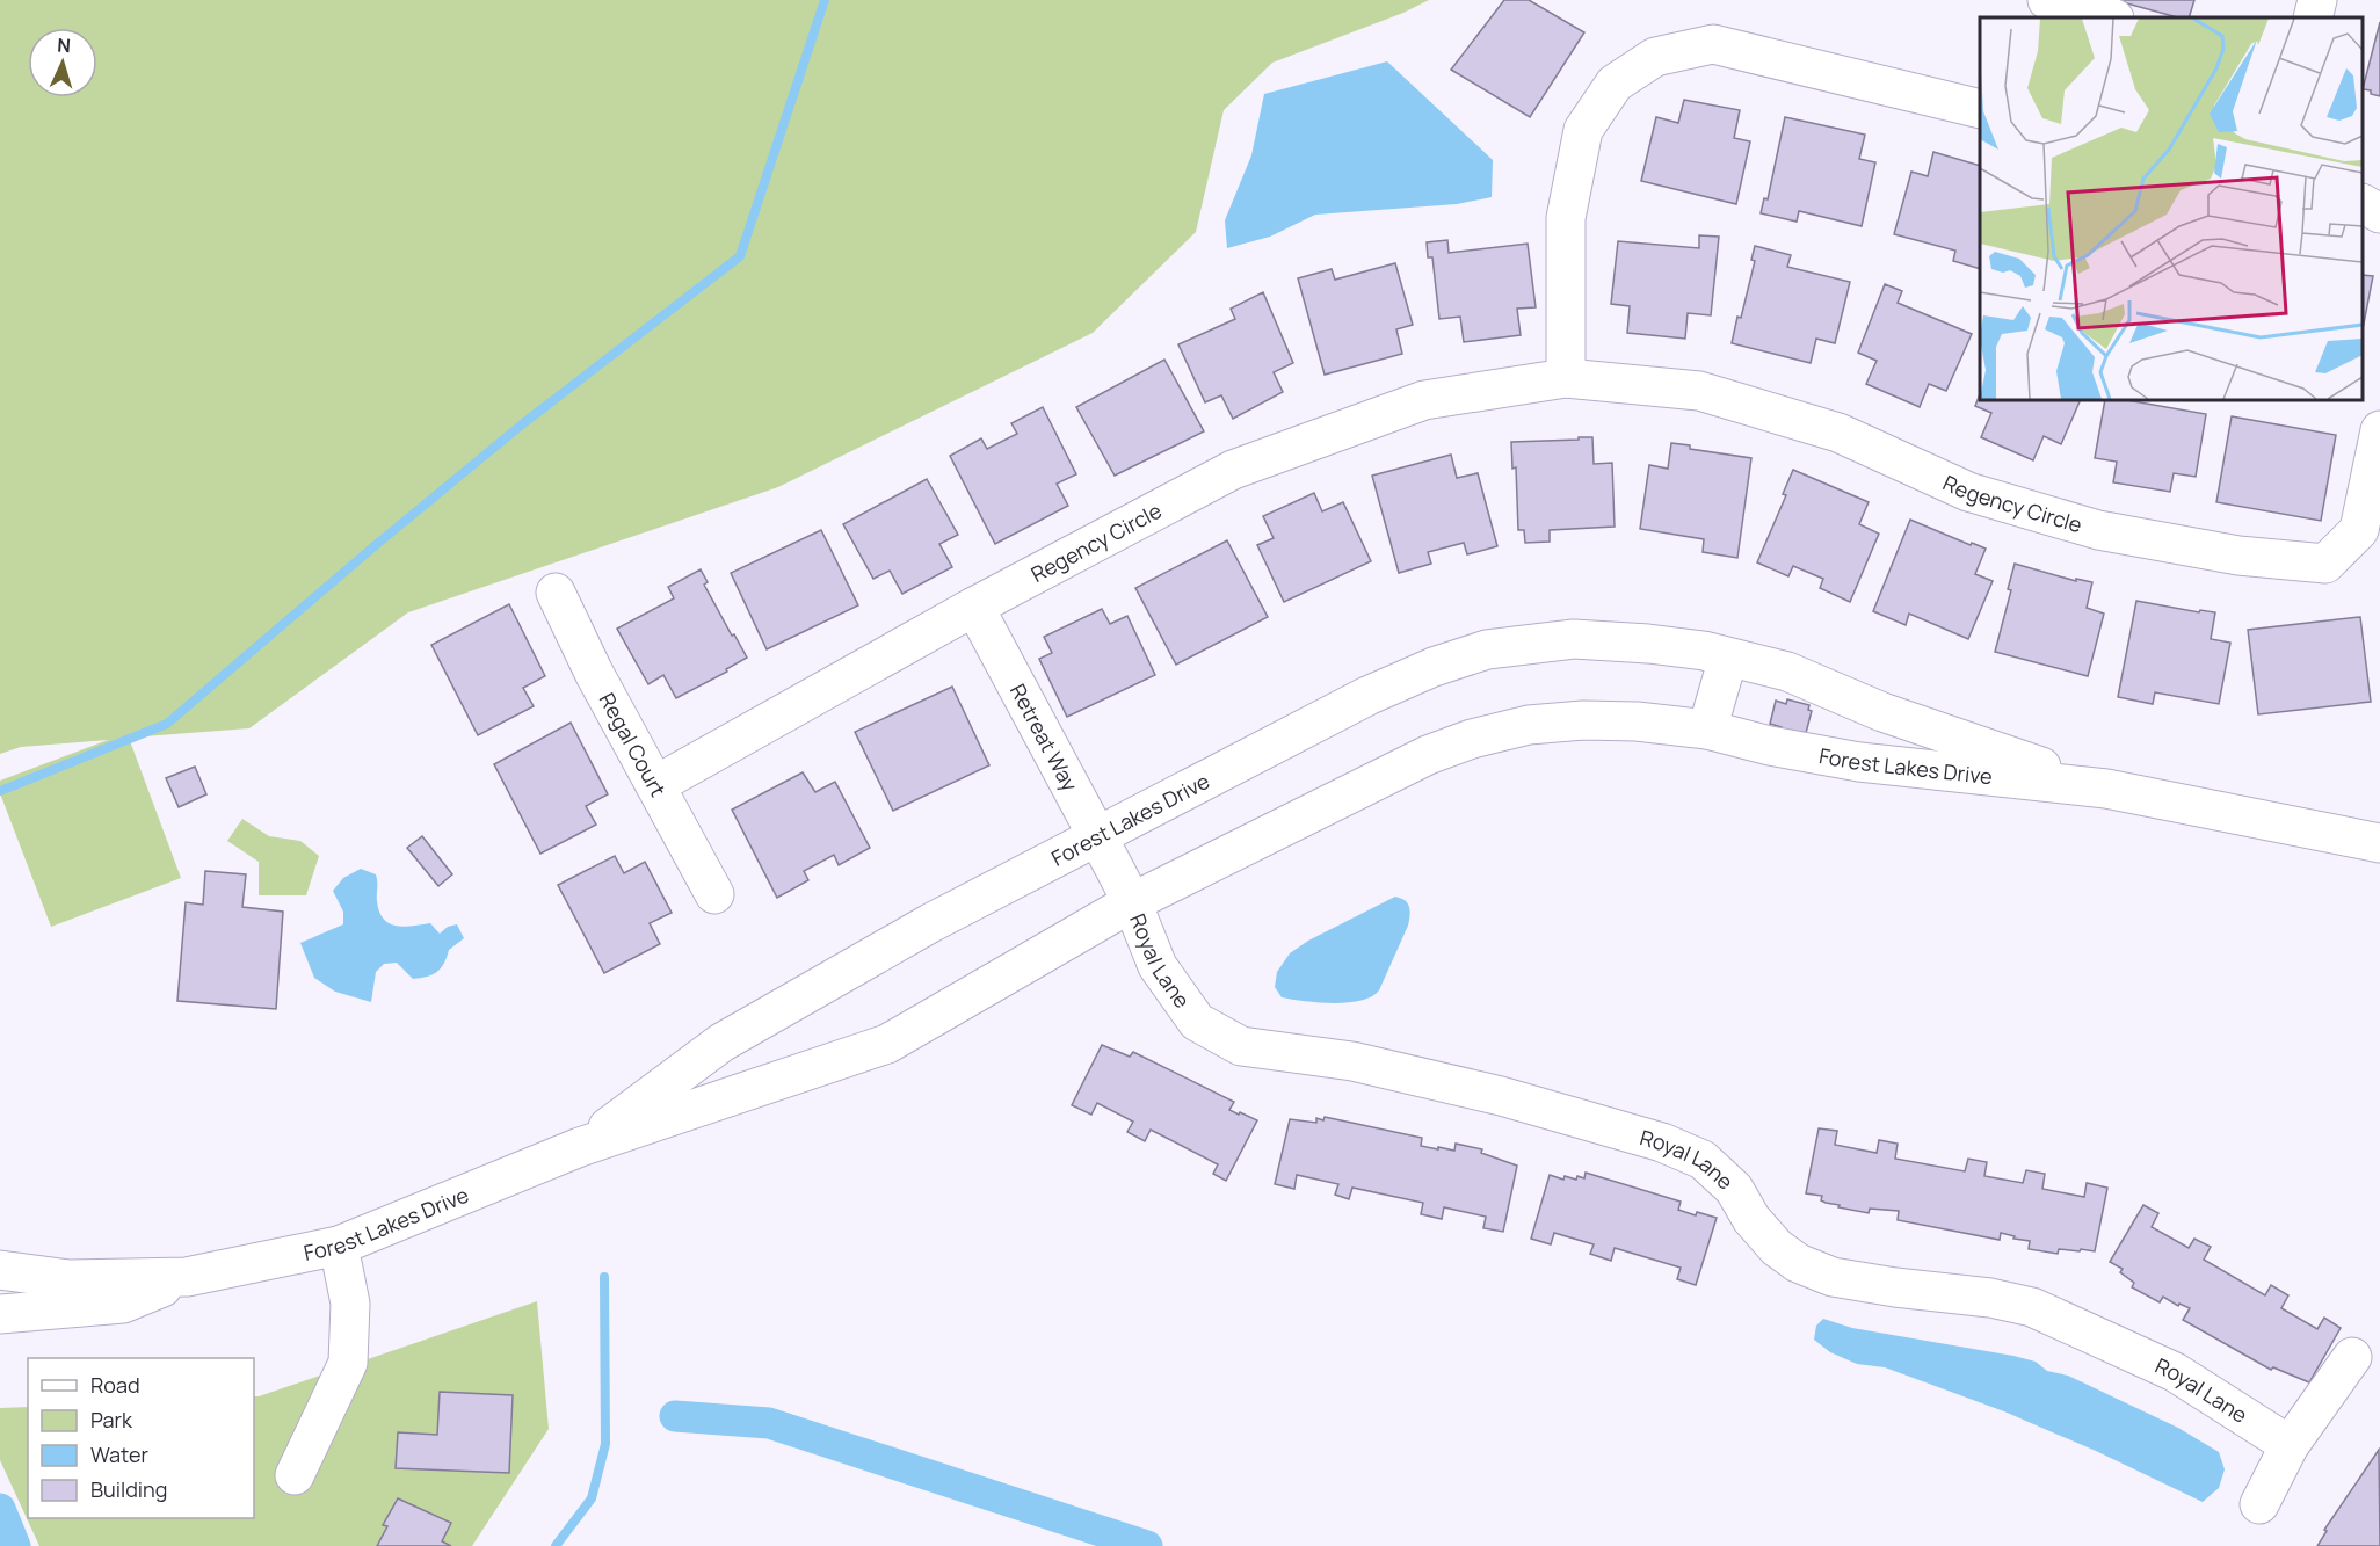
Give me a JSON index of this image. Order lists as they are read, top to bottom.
{
  "streets": {
    "street": [
      "Regency Circle",
      "Retreat Way",
      "Regal Court",
      "Forest Lakes Drive",
      "Royal Lane"
    ]
  },
  "crossings": [
    ["Regency Circle", "Retreat Way"],
    ["Regency Circle", "Regal Court"],
    ["Retreat Way", "Forest Lakes Drive"],
    ["Retreat Way", "Royal Lane"],
    ["Forest Lakes Drive", "Royal Lane"]
  ],
  "legend": [
    "Road",
    "Park",
    "Water",
    "Building"
  ],
  "north": "top"
}
